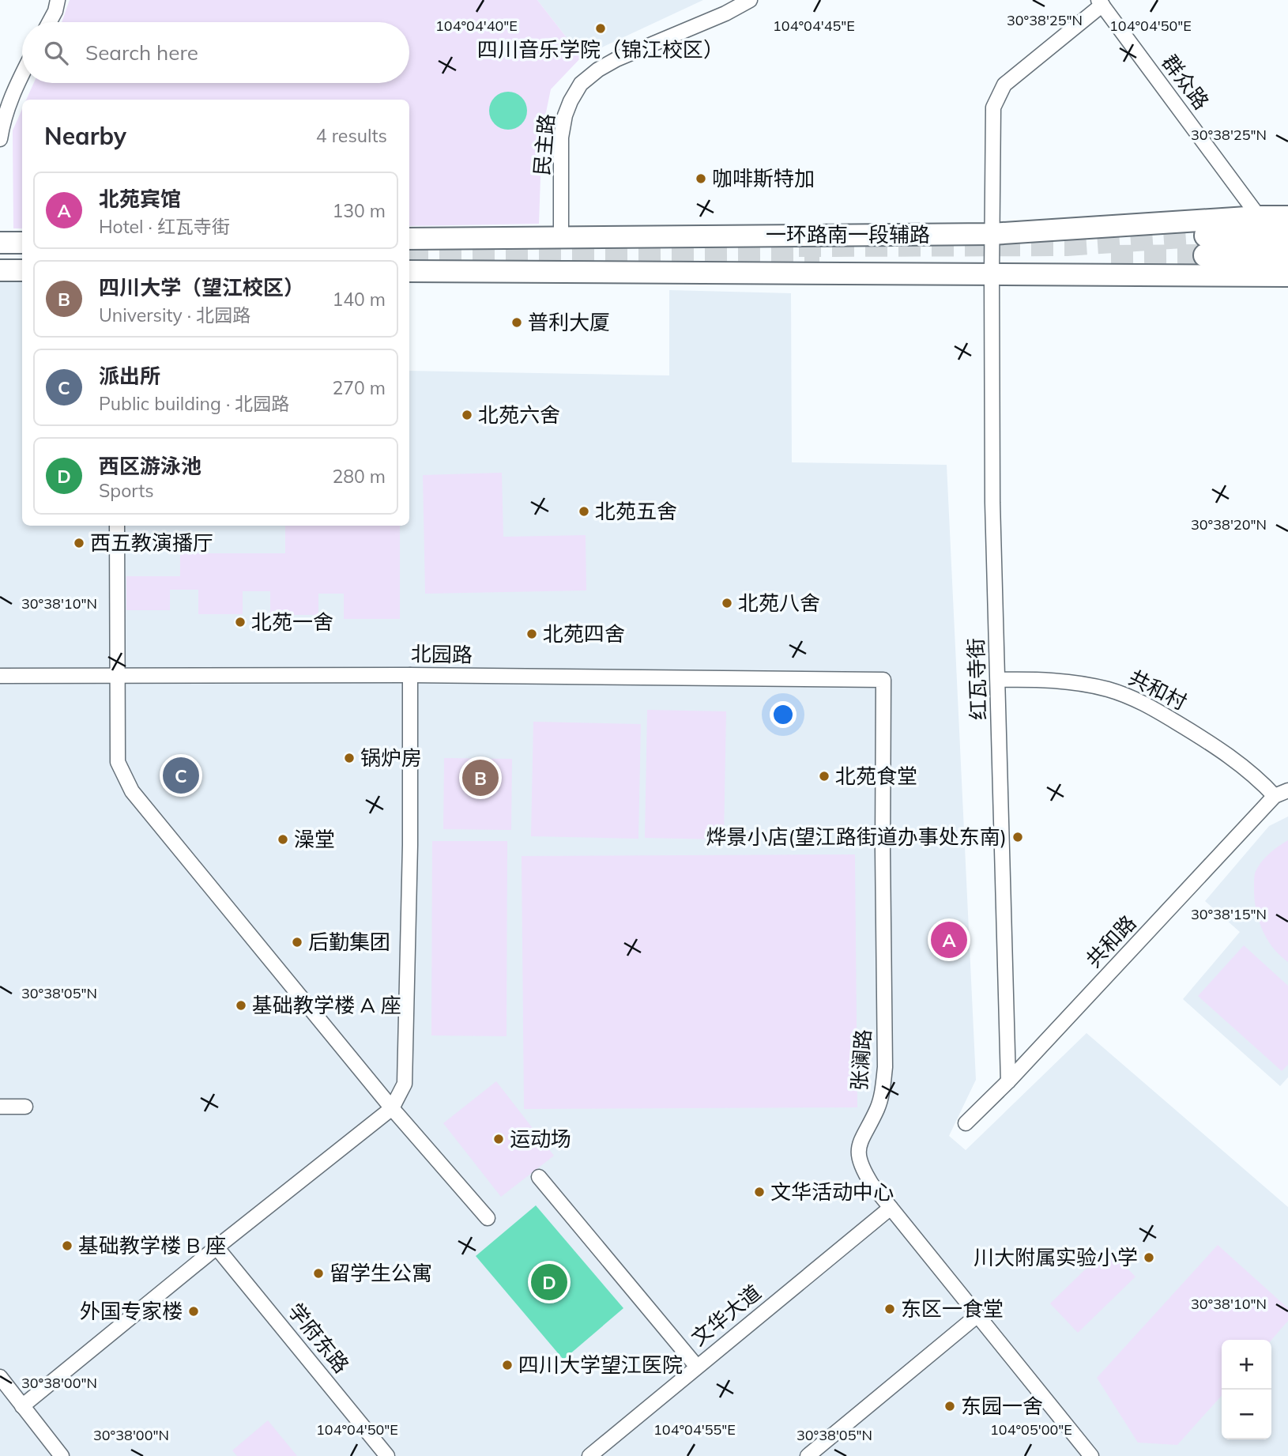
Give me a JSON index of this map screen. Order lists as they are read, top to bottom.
{
  "streets": {
    "main road": ["一环路南一段辅路"],
    "street": [
      "群众路",
      "民主路",
      "北园路",
      "红瓦寺街",
      "共和村",
      "共和路",
      "张澜路",
      "文华大道",
      "学府东路"
    ]
  },
  "crossings": [
    ["群众路", "一环路南一段辅路"],
    ["群众路", "红瓦寺街"],
    ["民主路", "一环路南一段辅路"],
    ["一环路南一段辅路", "红瓦寺街"],
    ["北园路", "张澜路"],
    ["红瓦寺街", "共和村"],
    ["红瓦寺街", "共和路"],
    ["共和村", "共和路"],
    ["张澜路", "文华大道"]
  ],
  "places": [
    "四川音乐学院（锦江校区）",
    "咖啡斯特加",
    "普利大厦",
    "北苑六舍",
    "北苑五舍",
    "西五教演播厅",
    "北苑八舍",
    "北苑一舍",
    "北苑四舍",
    "锅炉房",
    "北苑食堂",
    "烨景小店(望江路街道办事处东南)",
    "澡堂",
    "后勤集团",
    "基础教学楼 A 座",
    "运动场",
    "文华活动中心",
    "基础教学楼 B 座",
    "川大附属实验小学",
    "留学生公寓",
    "东区一食堂",
    "外国专家楼",
    "四川大学望江医院",
    "东园一舍"
  ],
  "page": {
    "search": "Search here",
    "heading": ["Nearby", "4 results"],
    "list": [
      {
        "mark": "A",
        "name": "北苑宾馆",
        "note": "Hotel · 红瓦寺街",
        "value": "130 m"
      },
      {
        "mark": "B",
        "name": "四川大学（望江校区）",
        "note": "University · 北园路",
        "value": "140 m"
      },
      {
        "mark": "C",
        "name": "派出所",
        "note": "Public building · 北园路",
        "value": "270 m"
      },
      {
        "mark": "D",
        "name": "西区游泳池",
        "note": "Sports",
        "value": "280 m"
      }
    ],
    "pins": [
      "C",
      "B",
      "A",
      "D"
    ],
    "map_buttons": ["+", "−"]
  },
  "coordinates": [
    "30°38'25\"N",
    "104°04'40\"E",
    "104°04'45\"E",
    "104°04'50\"E",
    "30°38'20\"N",
    "30°38'10\"N",
    "30°38'15\"N",
    "30°38'05\"N",
    "30°38'00\"N",
    "104°04'55\"E",
    "104°05'00\"E"
  ]
}
